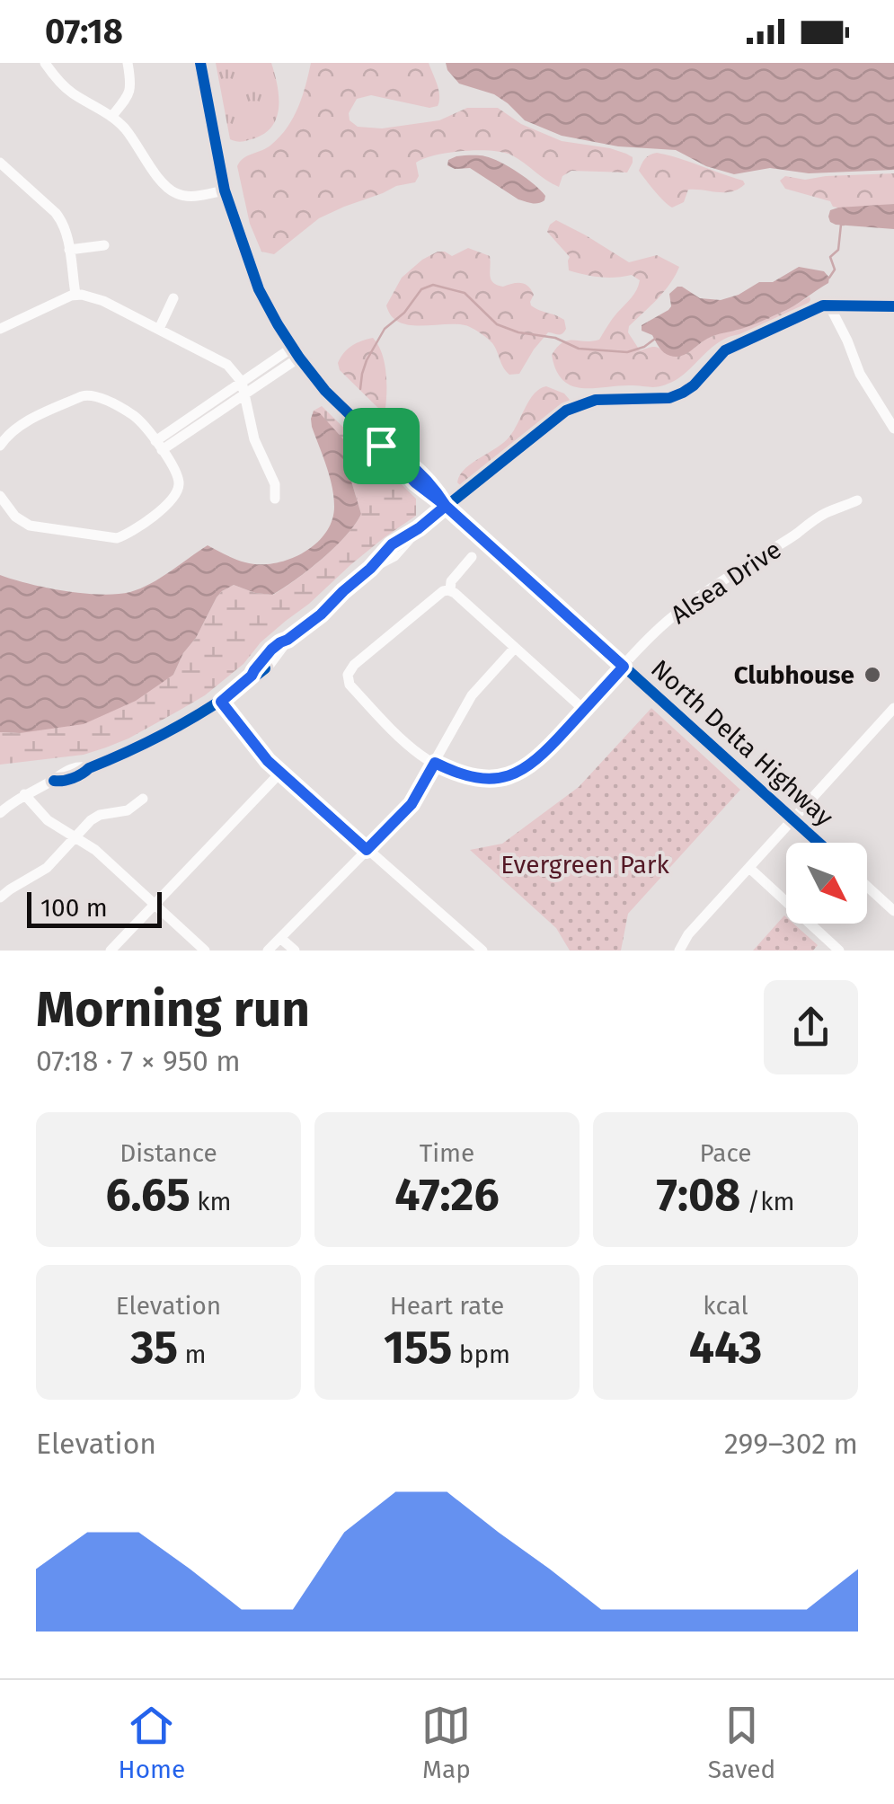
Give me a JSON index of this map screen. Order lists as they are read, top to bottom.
{
  "streets": {
    "street": ["Alsea Drive", "North Delta Highway"]
  },
  "crossings": [
    ["Alsea Drive", "North Delta Highway"]
  ],
  "parks": ["Evergreen Park"],
  "places": ["Clubhouse"],
  "scale_bar": "100 m",
  "north": "bottom right",
  "page": {
    "status": "07:18",
    "scale": "100 m",
    "heading": ["Morning run", "07:18 · 7 × 950 m"],
    "stats": [
      ["Distance", "6.65 km"],
      ["Time", "47:26"],
      ["Pace", "7:08 /km"],
      ["Elevation", "35 m"],
      ["Heart rate", "155 bpm"],
      ["kcal", "443"]
    ],
    "chart": ["Elevation", "299–302 m"],
    "tabs": ["Home", "Map", "Saved"]
  }
}
